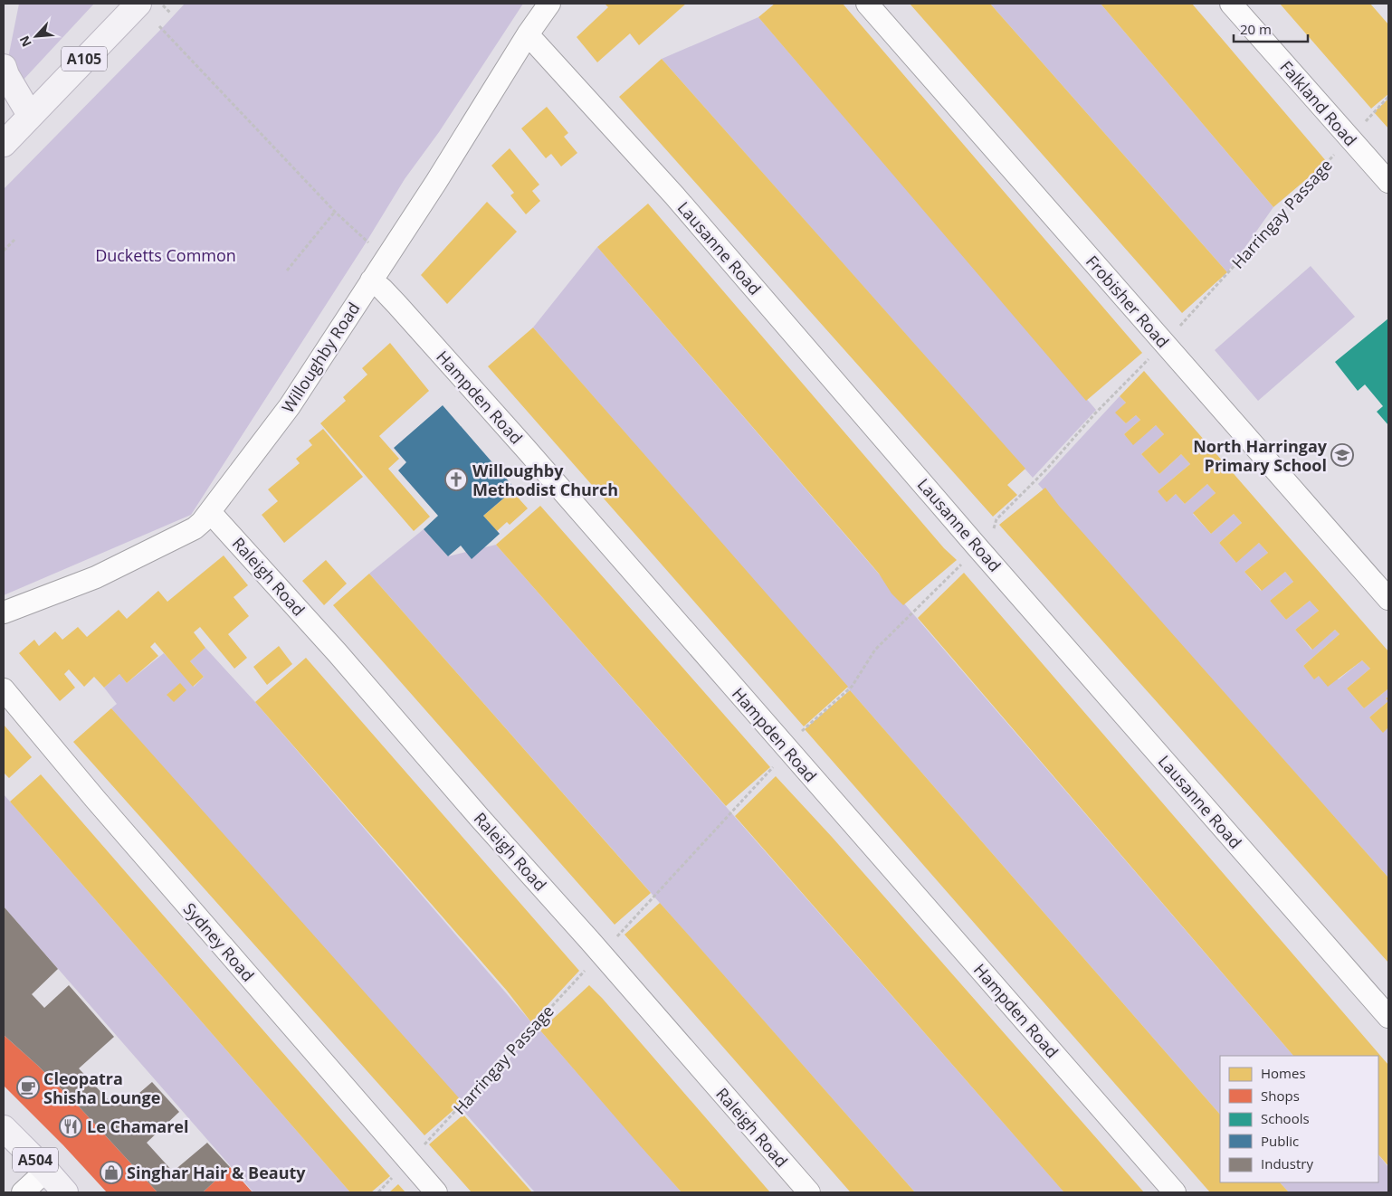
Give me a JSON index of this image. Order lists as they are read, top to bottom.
{
  "streets": {
    "main road": ["A105", "A504"],
    "street": [
      "Falkland Road",
      "Lausanne Road",
      "Frobisher Road",
      "Willoughby Road",
      "Hampden Road",
      "Raleigh Road",
      "Sydney Road"
    ],
    "path": ["Harringay Passage"]
  },
  "crossings": [
    ["Falkland Road", "Harringay Passage"],
    ["Lausanne Road", "Willoughby Road"],
    ["Willoughby Road", "Hampden Road"],
    ["Willoughby Road", "Raleigh Road"]
  ],
  "parks": ["Ducketts Common"],
  "places": {
    "school or university": ["North Harringay Primary School"],
    "church": ["Willoughby Methodist Church"],
    "cafe": ["Cleopatra Shisha Lounge"],
    "restaurant": ["Le Chamarel"],
    "shop": ["Singhar Hair & Beauty"]
  },
  "legend": [
    "Homes",
    "Shops",
    "Schools",
    "Public",
    "Industry"
  ],
  "scale_bar": "20 m",
  "north": "bottom left"
}
